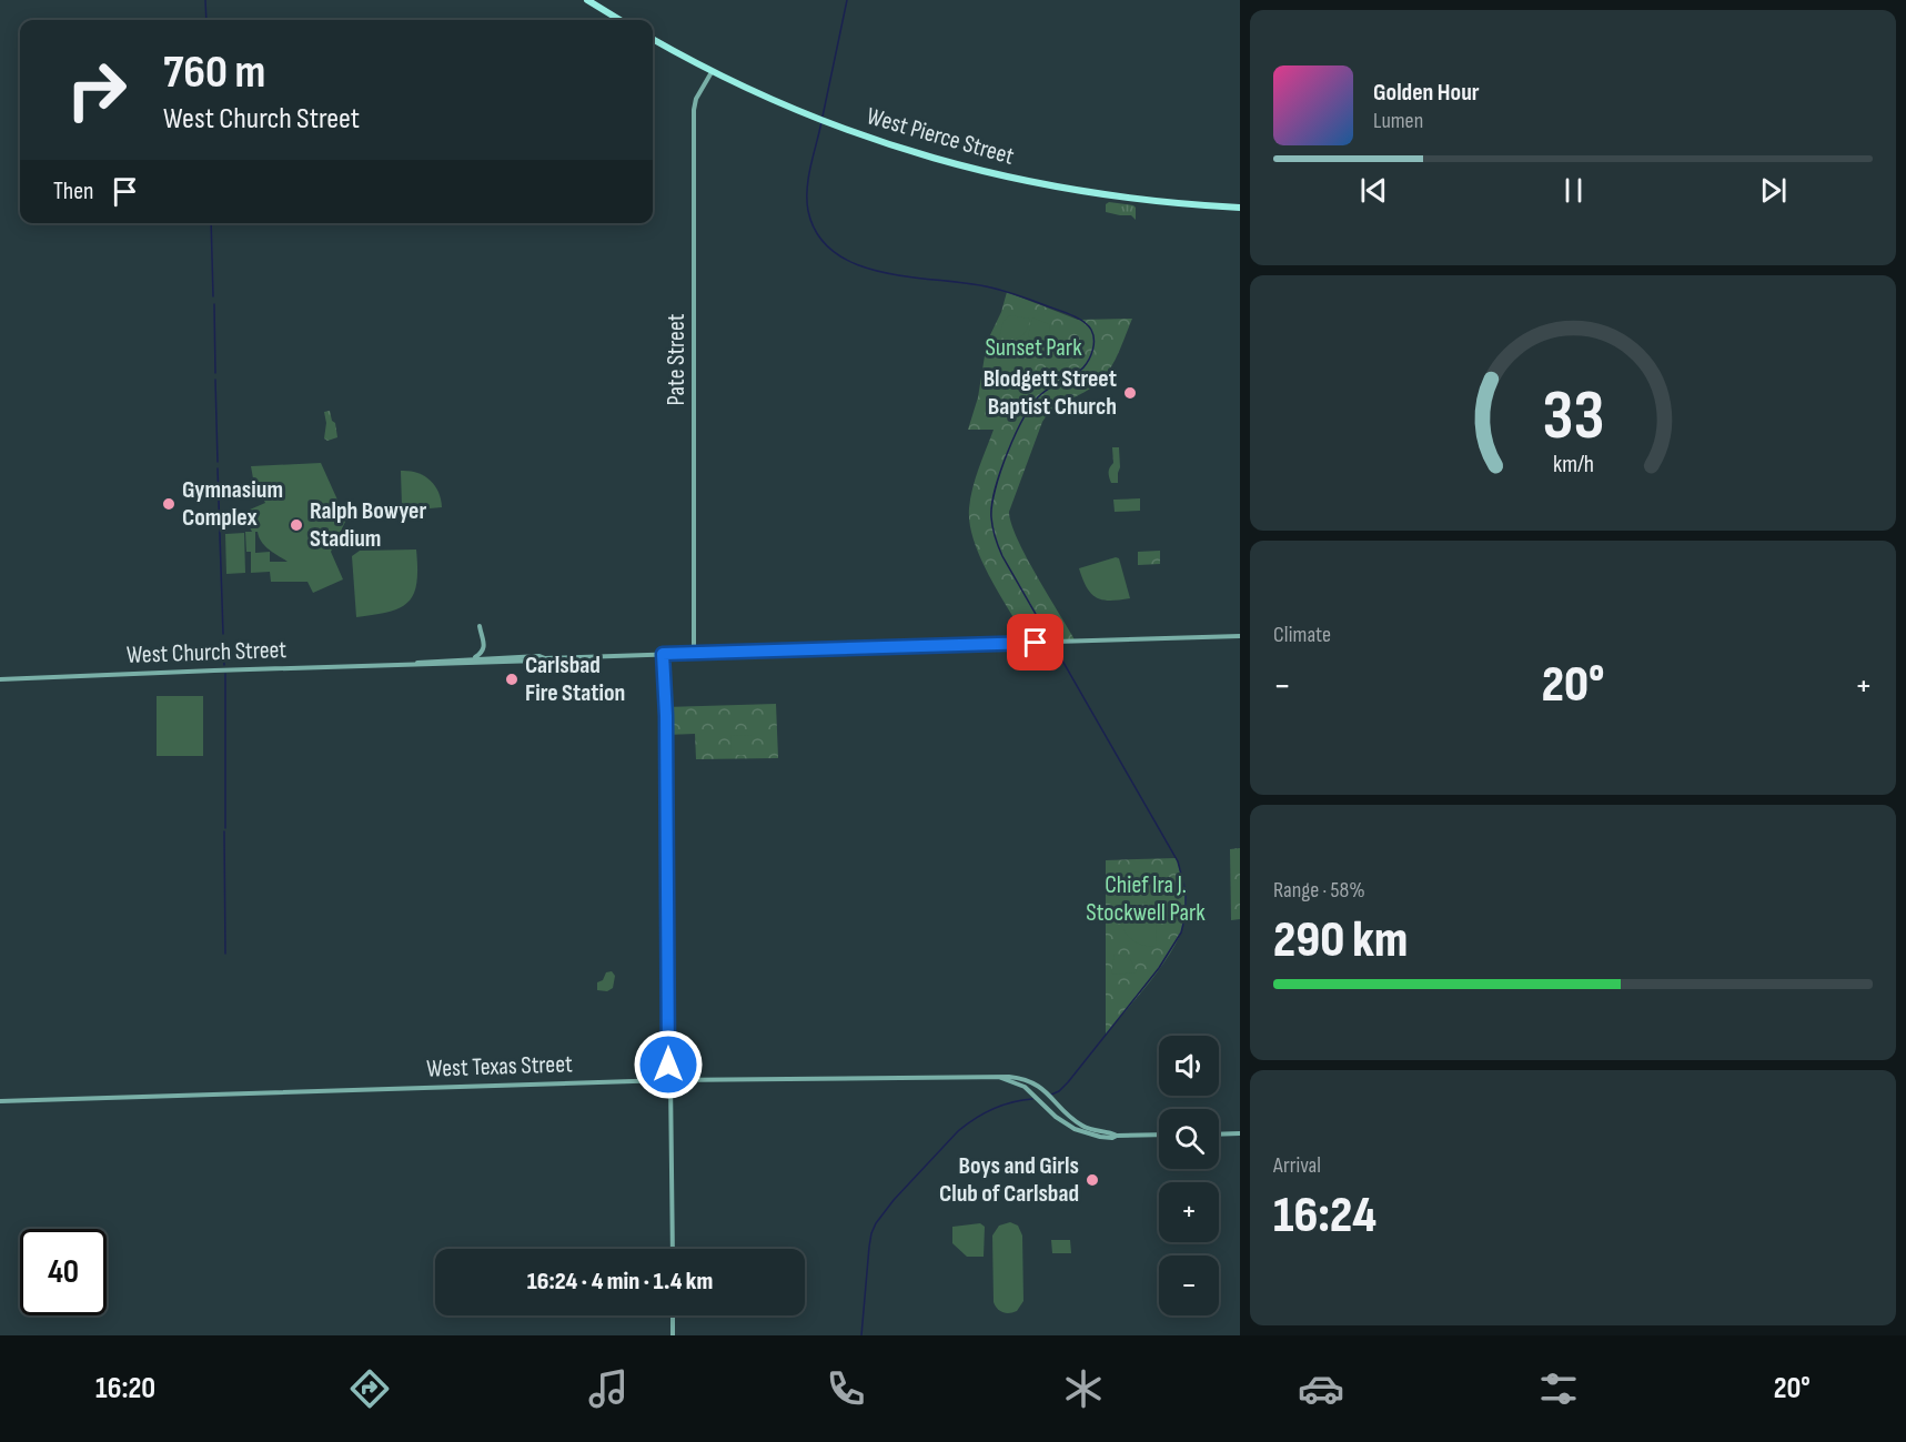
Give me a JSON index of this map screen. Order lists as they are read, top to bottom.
{
  "streets": {
    "highway": ["West Pierce Street"],
    "street": ["Pate Street", "West Church Street", "West Texas Street"]
  },
  "crossings": [
    ["West Pierce Street", "Pate Street"],
    ["Pate Street", "West Church Street"]
  ],
  "parks": ["Sunset Park", "Chief Ira J. Stockwell Park"],
  "places": [
    "Blodgett Street Baptist Church",
    "Gymnasium Complex",
    "Ralph Bowyer Stadium",
    "Carlsbad Fire Station",
    "Boys and Girls Club of Carlsbad"
  ],
  "page": {
    "turn": ["760 m", "West Church Street"],
    "song": ["Golden Hour", "Lumen"],
    "then": "Then",
    "tile": [
      "Climate",
      ["Range · 58%", "290 km"],
      ["Arrival", "16:24"]
    ],
    "heat": ["−", "20°", "+"],
    "map_buttons": ["+", "−"],
    "limit": "40",
    "trip": "16:24 · 4 min · 1.4 km",
    "tabs": ["16:20", "20°"],
    "gauge": ["33", "km/h"]
  }
}
